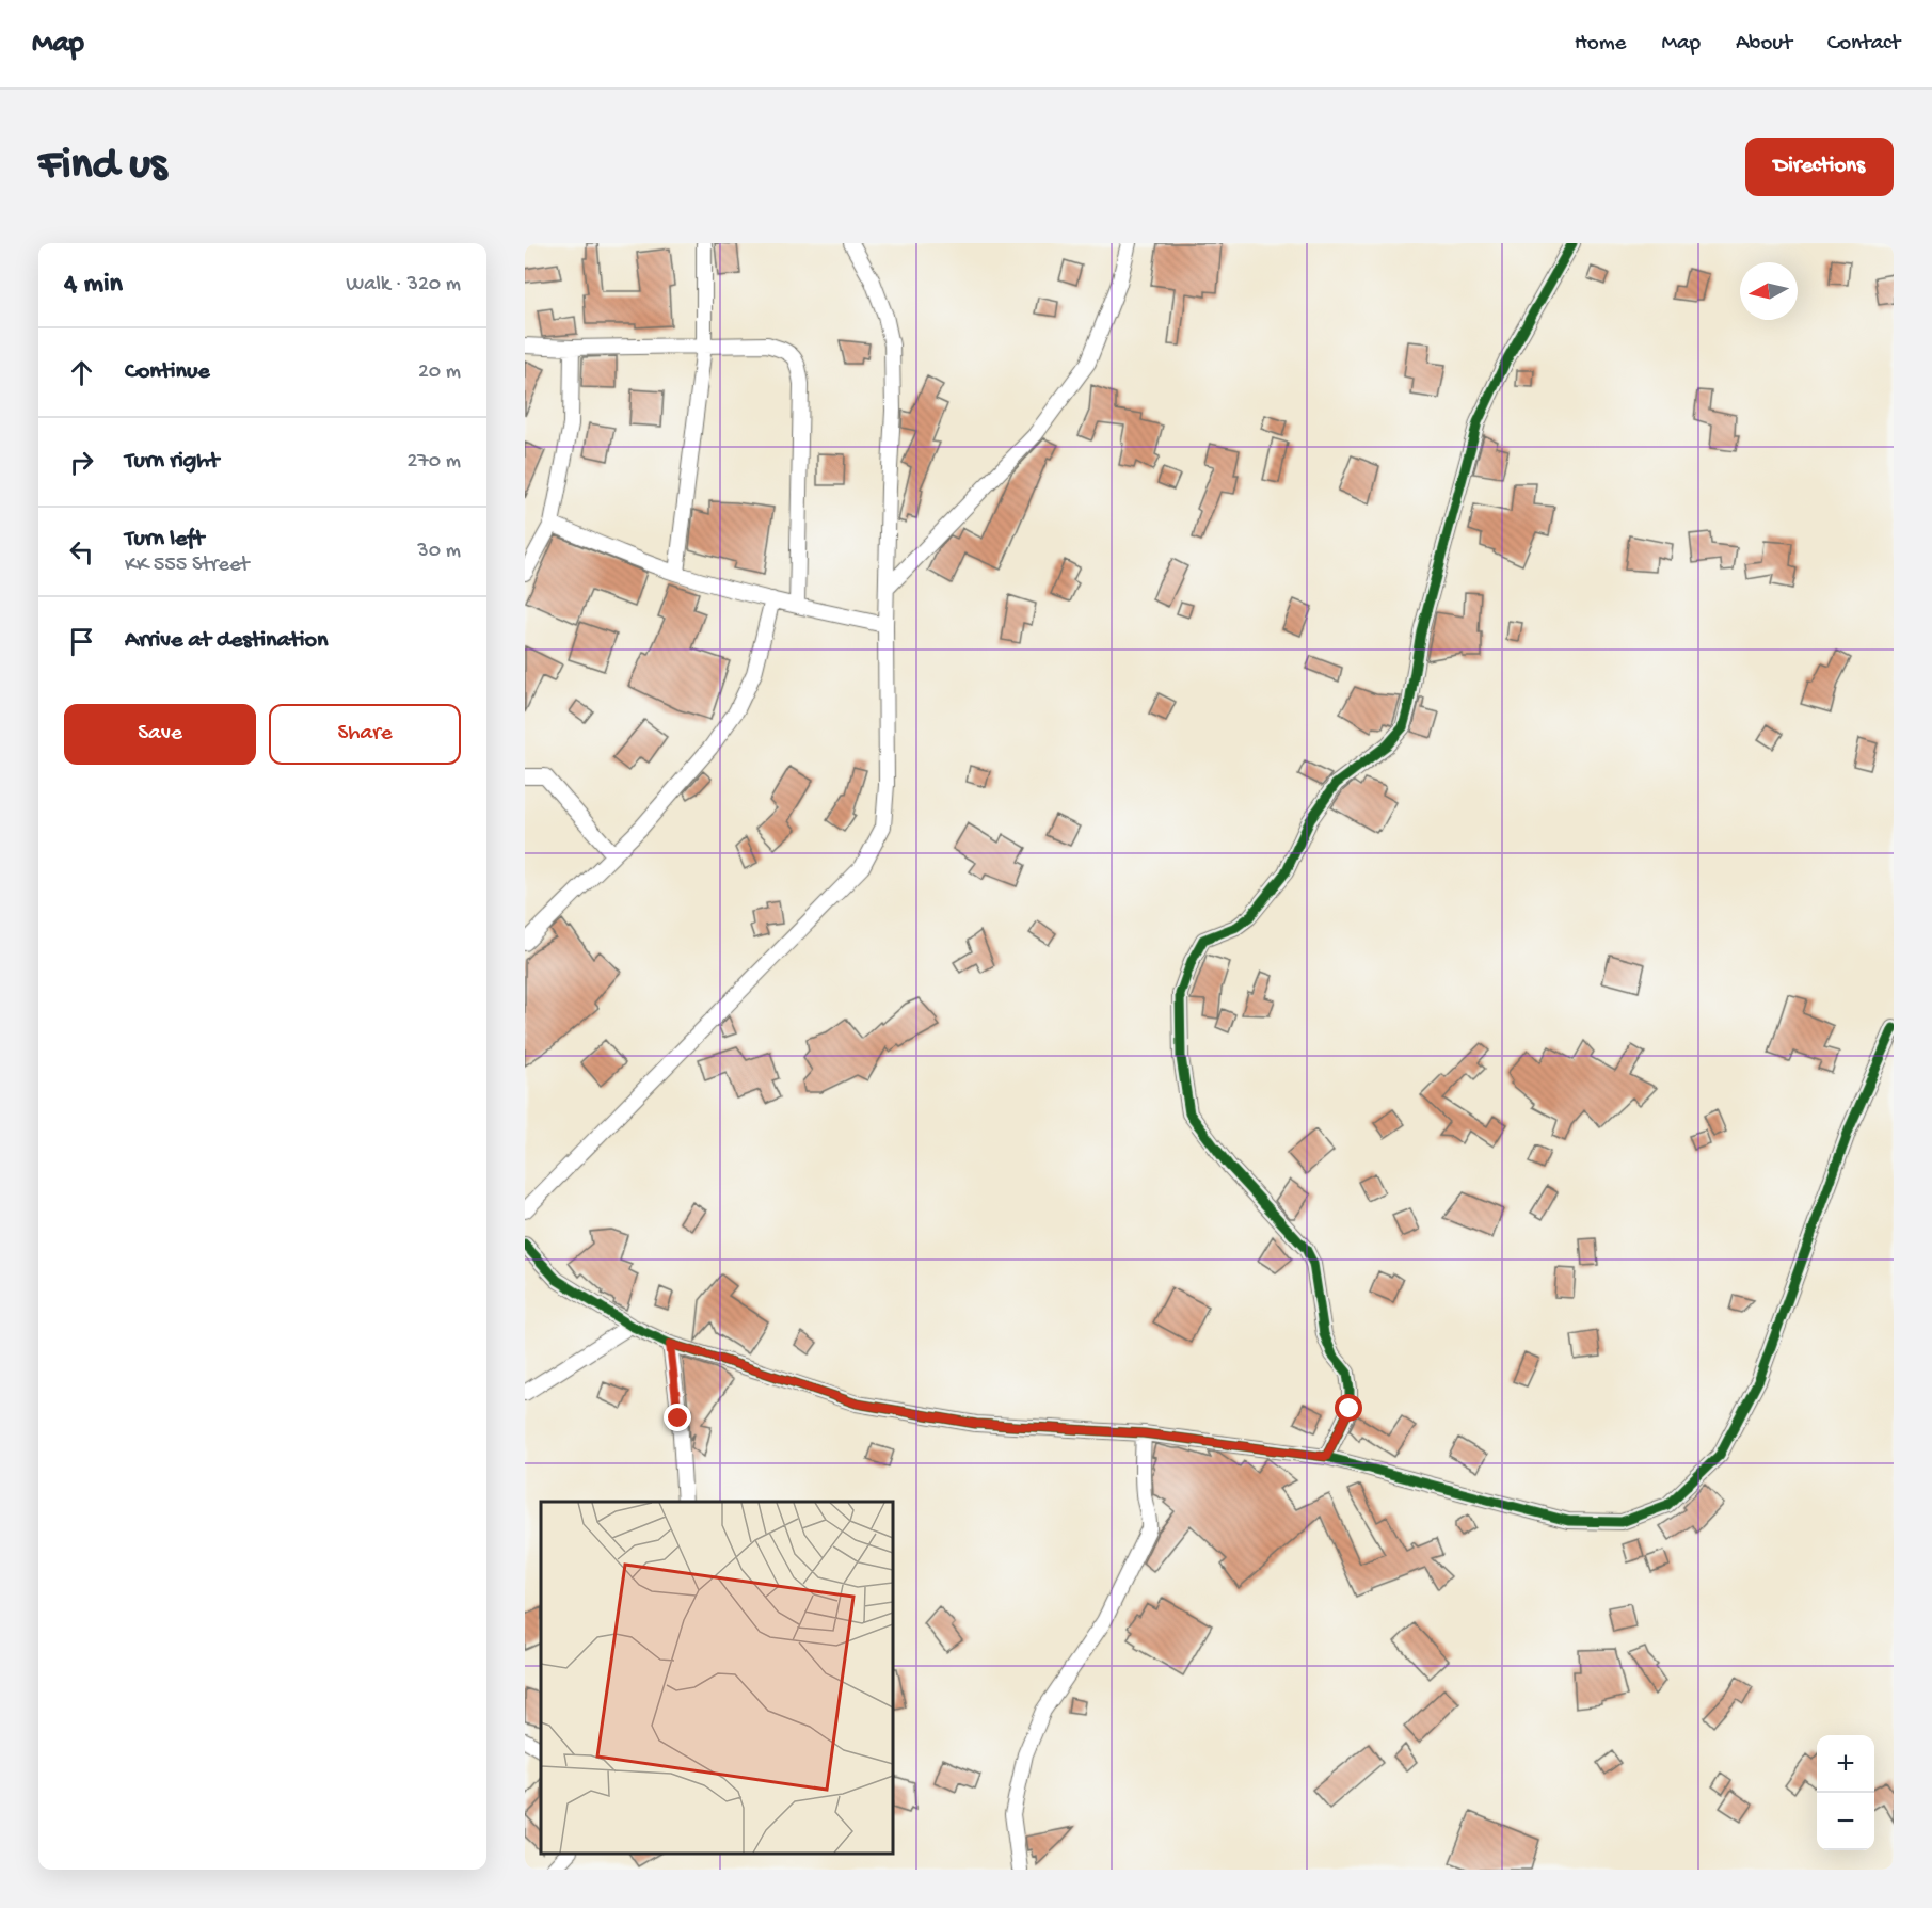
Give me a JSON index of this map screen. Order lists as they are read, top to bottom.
{
  "north": "left",
  "page": {
    "header": "Map",
    "nav": [
      "Home",
      "Map",
      "About",
      "Contact"
    ],
    "buttons": [
      "Directions",
      ["Save", "Share"]
    ],
    "title": "Find us",
    "heading": ["4 min", "Walk · 320 m"],
    "list": [
      ["Continue", "20 m"],
      ["Turn right", "270 m"],
      ["Turn left", "KK 555 Street", "30 m"],
      "Arrive at destination"
    ],
    "map_buttons": ["+", "−"]
  }
}
